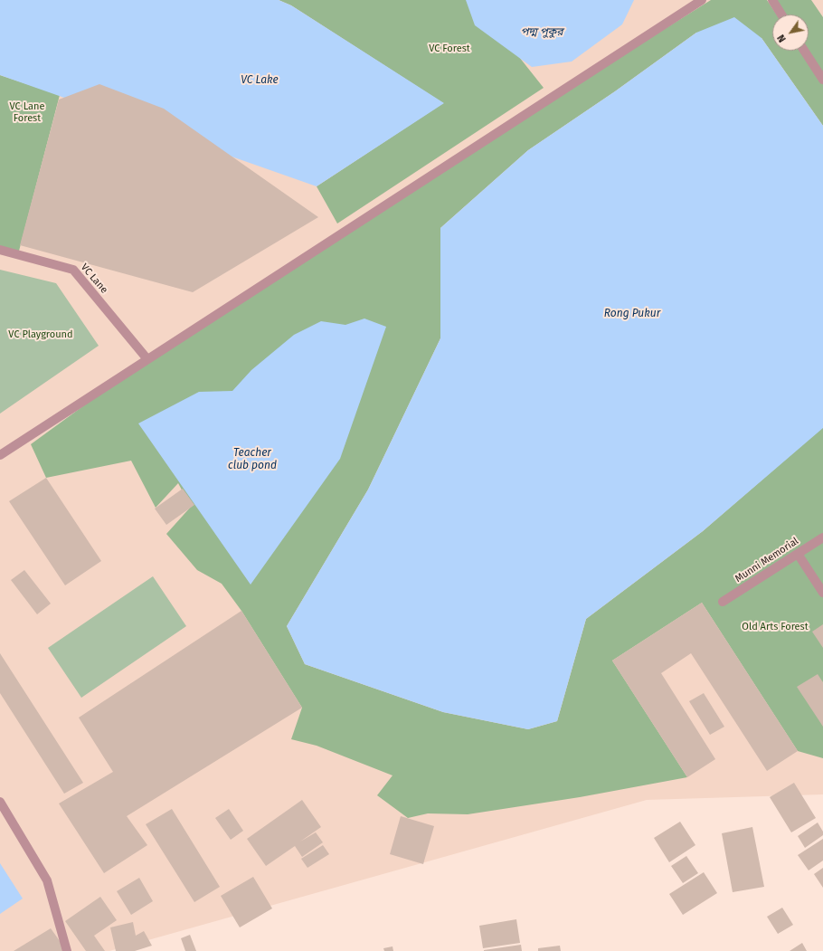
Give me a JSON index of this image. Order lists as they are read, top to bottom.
{
  "streets": {
    "street": ["VC Lane", "Munni Memorial"]
  },
  "water": [
    "পদ্ম পুকুর",
    "VC Lake",
    "Rong Pukur",
    "Teacher club pond"
  ],
  "parks": [
    "VC Forest",
    "VC Lane Forest",
    "VC Playground",
    "Old Arts Forest"
  ],
  "north": "bottom left"
}
